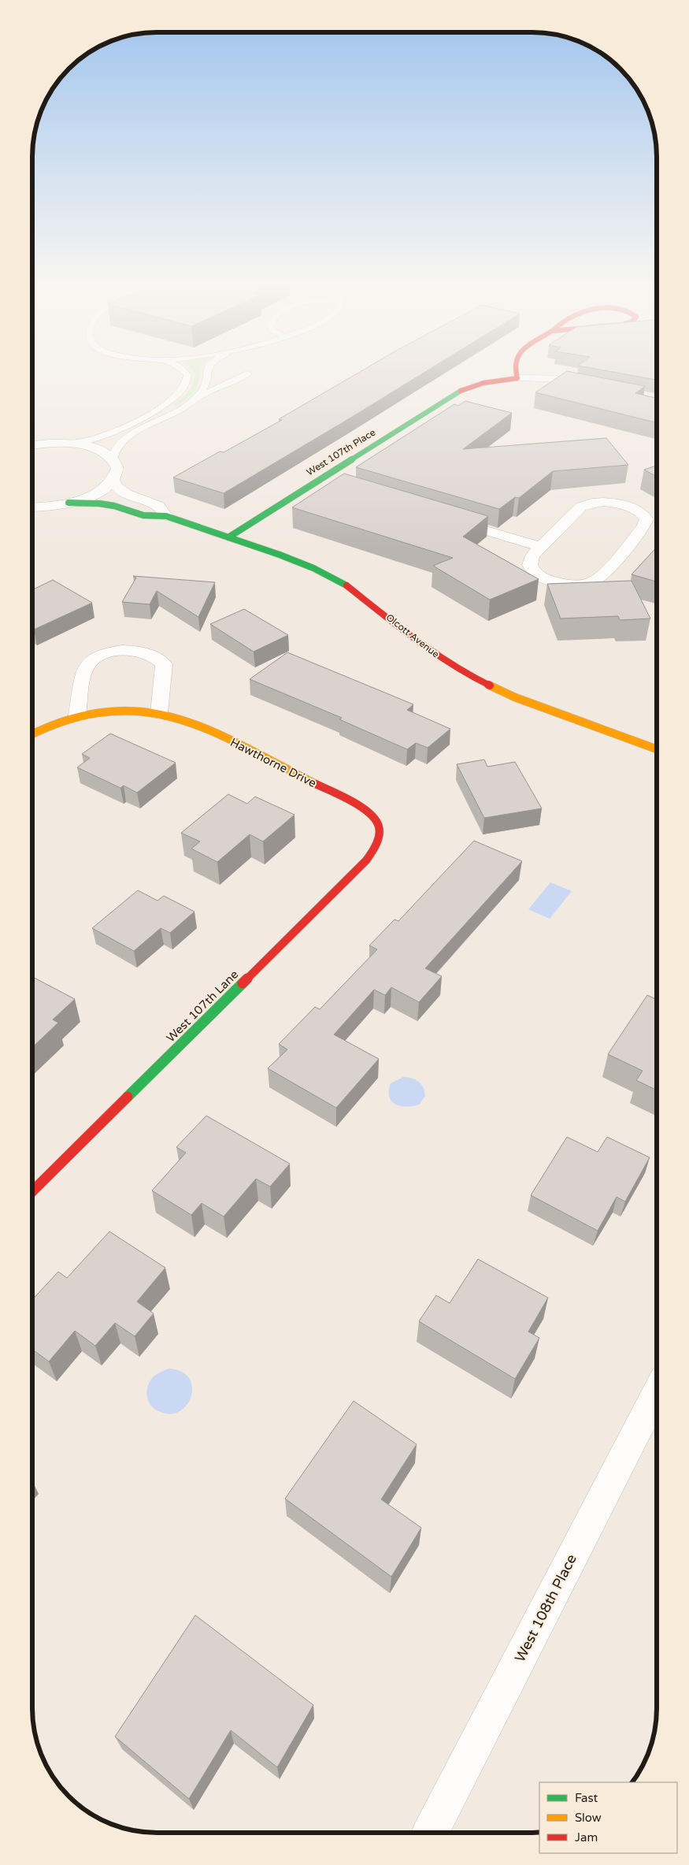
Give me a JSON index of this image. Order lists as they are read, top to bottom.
{
  "streets": {
    "street": [
      "West 107th Place",
      "Olcott Avenue",
      "Hawthorne Drive",
      "West 107th Lane",
      "West 108th Place"
    ]
  },
  "crossings": [
    ["West 107th Place", "Olcott Avenue"],
    ["Hawthorne Drive", "West 107th Lane"]
  ],
  "legend": ["Fast", "Slow", "Jam"]
}
